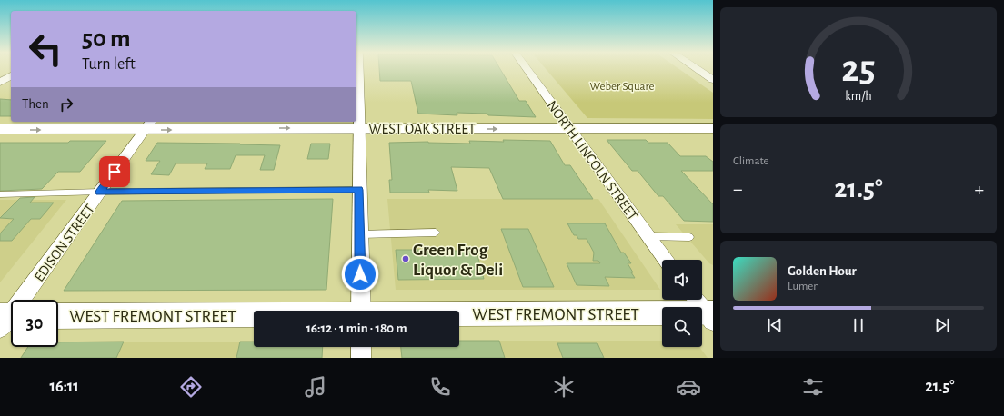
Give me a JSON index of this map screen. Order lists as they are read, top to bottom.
{
  "streets": {
    "street": [
      "WEST OAK STREET",
      "NORTH LINCOLN STREET",
      "EDISON STREET",
      "WEST FREMONT STREET"
    ]
  },
  "crossings": [
    ["WEST OAK STREET", "NORTH LINCOLN STREET"],
    ["WEST OAK STREET", "EDISON STREET"]
  ],
  "one_way": ["WEST OAK STREET"],
  "parks": ["Weber Square"],
  "places": ["Green Frog Liquor & Deli"],
  "page": {
    "turn": ["50 m", "Turn left"],
    "then": "Then",
    "tile": "Climate",
    "heat": ["−", "21.5°", "+"],
    "song": ["Golden Hour", "Lumen"],
    "limit": "30",
    "trip": "16:12 · 1 min · 180 m",
    "tabs": ["16:11", "21.5°"],
    "gauge": ["25", "km/h"]
  }
}
